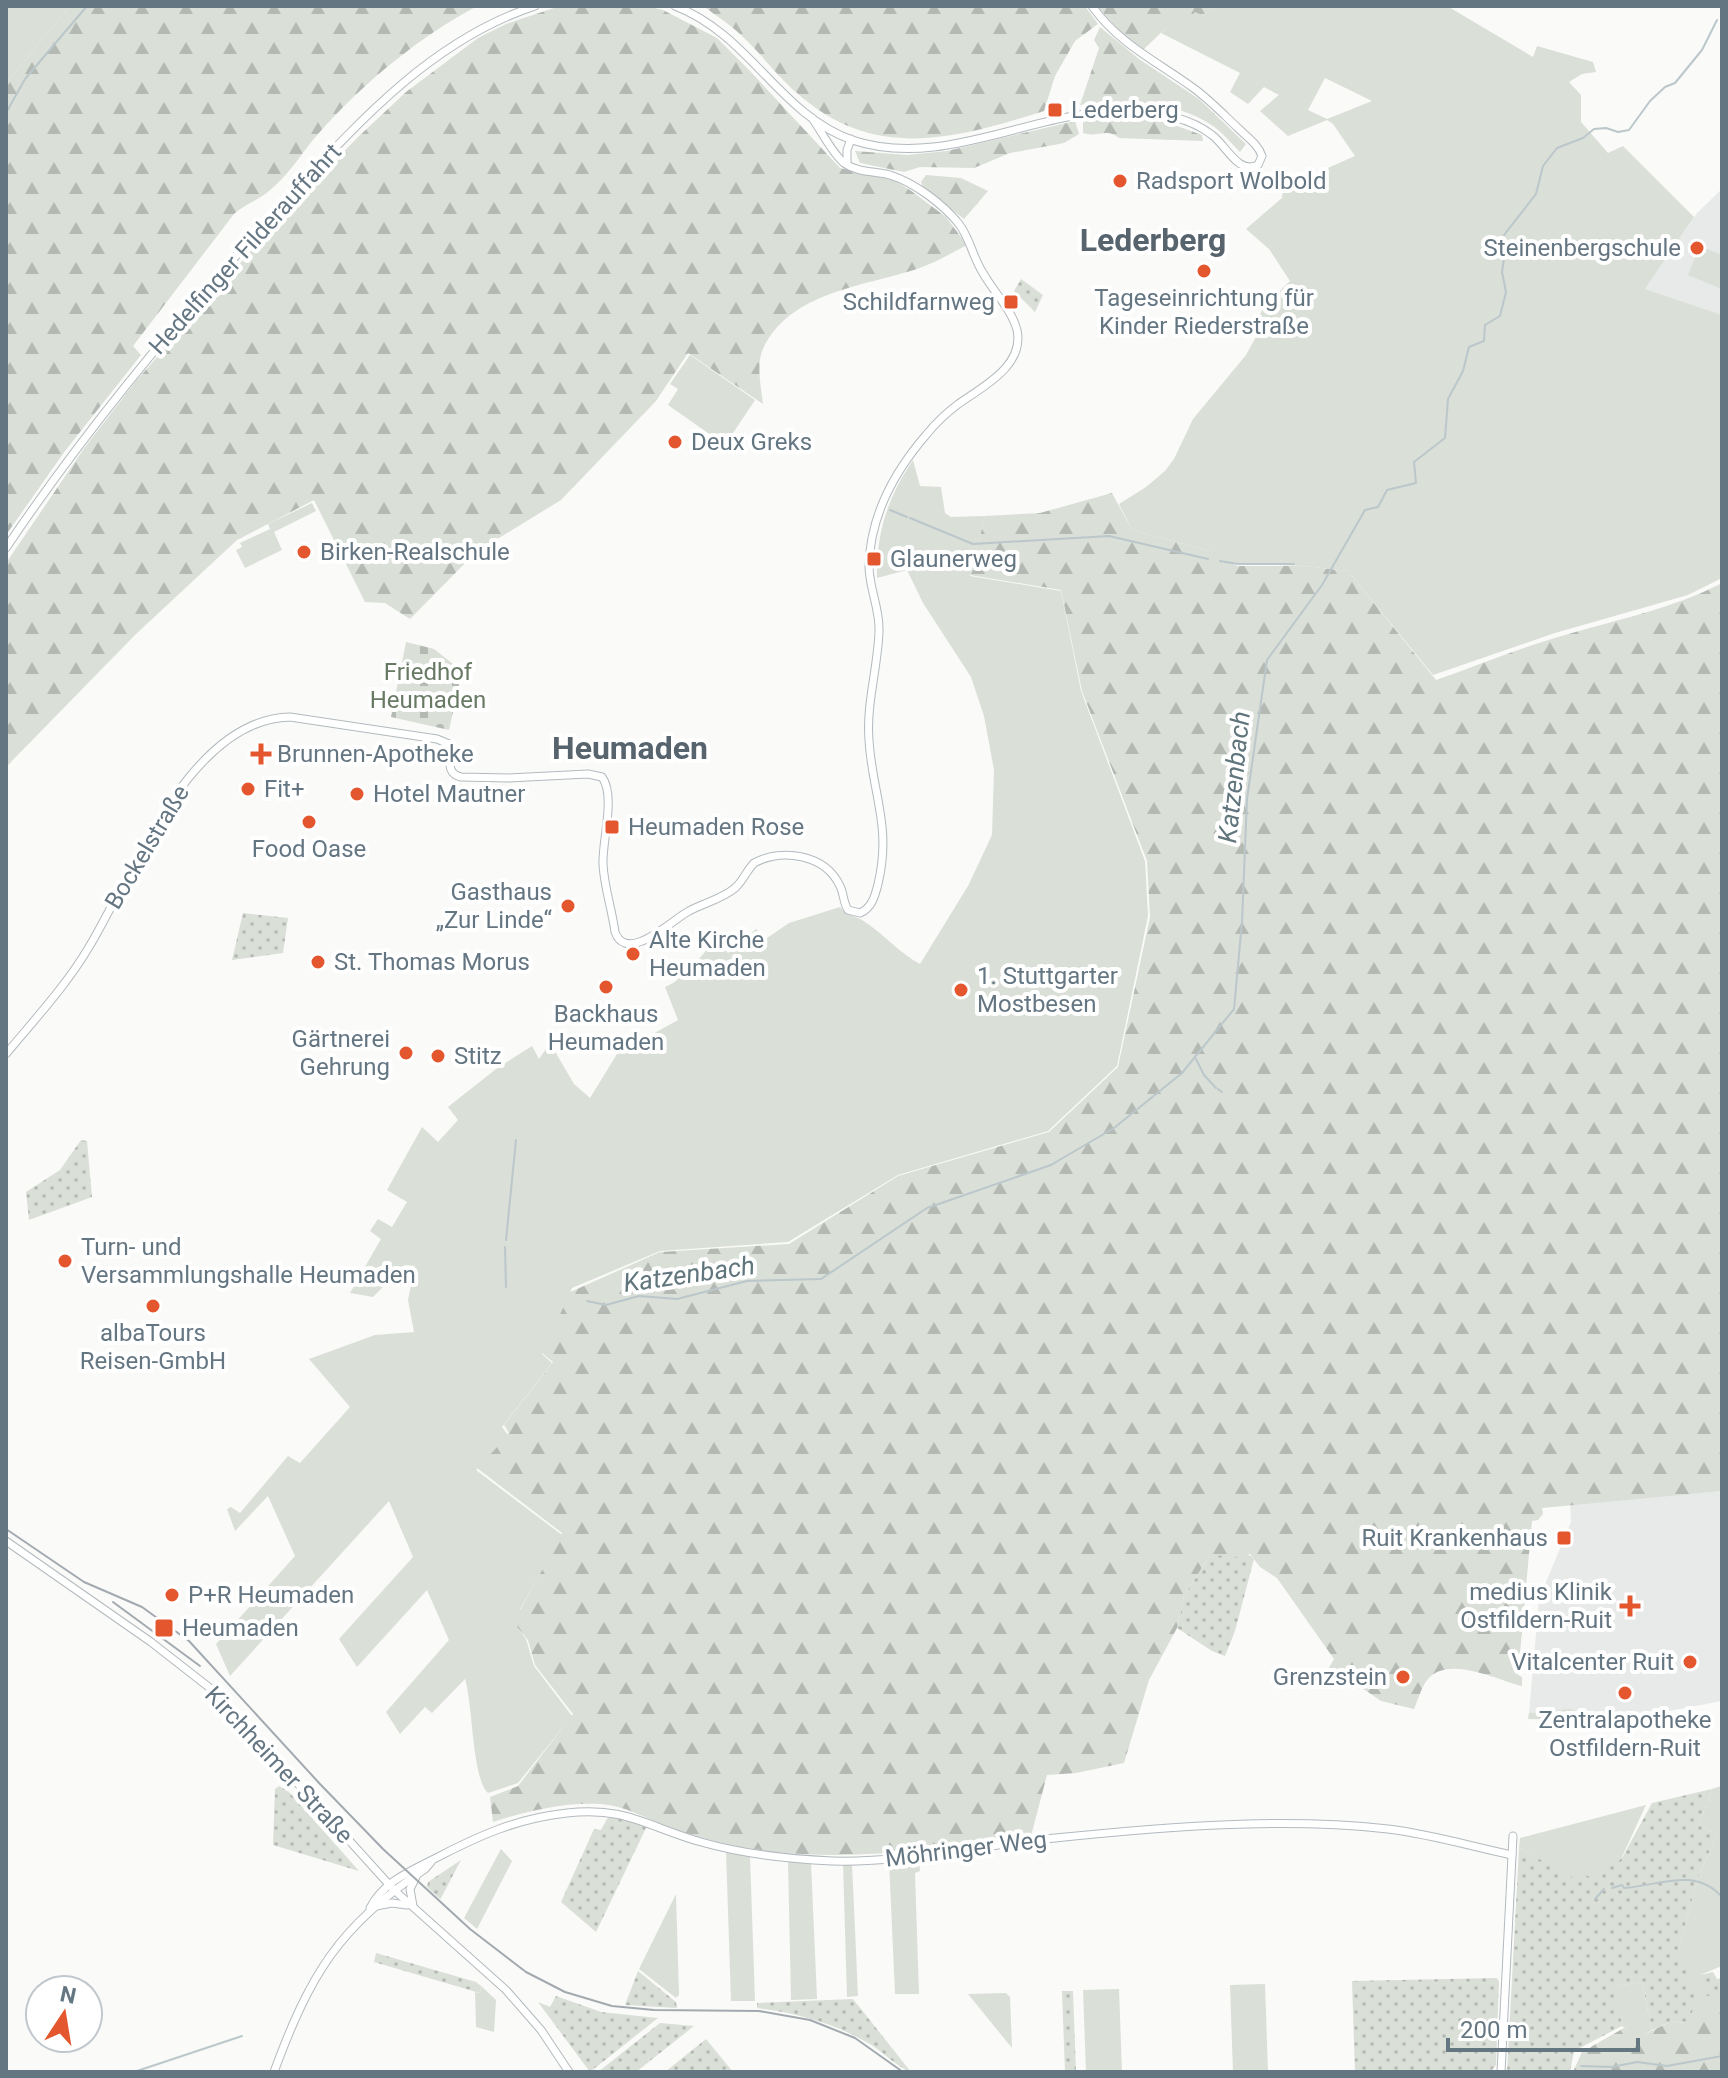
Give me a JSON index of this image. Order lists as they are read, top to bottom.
{
  "streets": {
    "street": [
      "Hedelfinger Filderauffahrt",
      "Bockelstraße",
      "Kirchheimer Straße",
      "Möhringer Weg"
    ]
  },
  "crossings": [
    ["Kirchheimer Straße", "Möhringer Weg"]
  ],
  "districts": ["Lederberg", "Heumaden"],
  "water": ["Katzenbach"],
  "parks": ["Friedhof Heumaden"],
  "places": {
    "transit": [
      "Lederberg",
      "Schildfarnweg",
      "Glaunerweg",
      "Heumaden Rose",
      "Ruit Krankenhaus",
      "Heumaden"
    ],
    "other": [
      "Radsport Wolbold",
      "Steinenbergschule",
      "Tageseinrichtung für Kinder Riederstraße",
      "Deux Greks",
      "Birken-Realschule",
      "Fit+",
      "Hotel Mautner",
      "Food Oase",
      "Gasthaus „Zur Linde“",
      "Alte Kirche Heumaden",
      "St. Thomas Morus",
      "Backhaus Heumaden",
      "1. Stuttgarter Mostbesen",
      "Gärtnerei Gehrung",
      "Stitz",
      "Turn- und Versammlungshalle Heumaden",
      "albaTours Reisen-GmbH",
      "P+R Heumaden",
      "Vitalcenter Ruit",
      "Grenzstein",
      "Zentralapotheke Ostfildern-Ruit"
    ],
    "health": ["Brunnen-Apotheke", "medius Klinik Ostfildern-Ruit"]
  },
  "scale_bar": "200 m",
  "north": "top"
}
